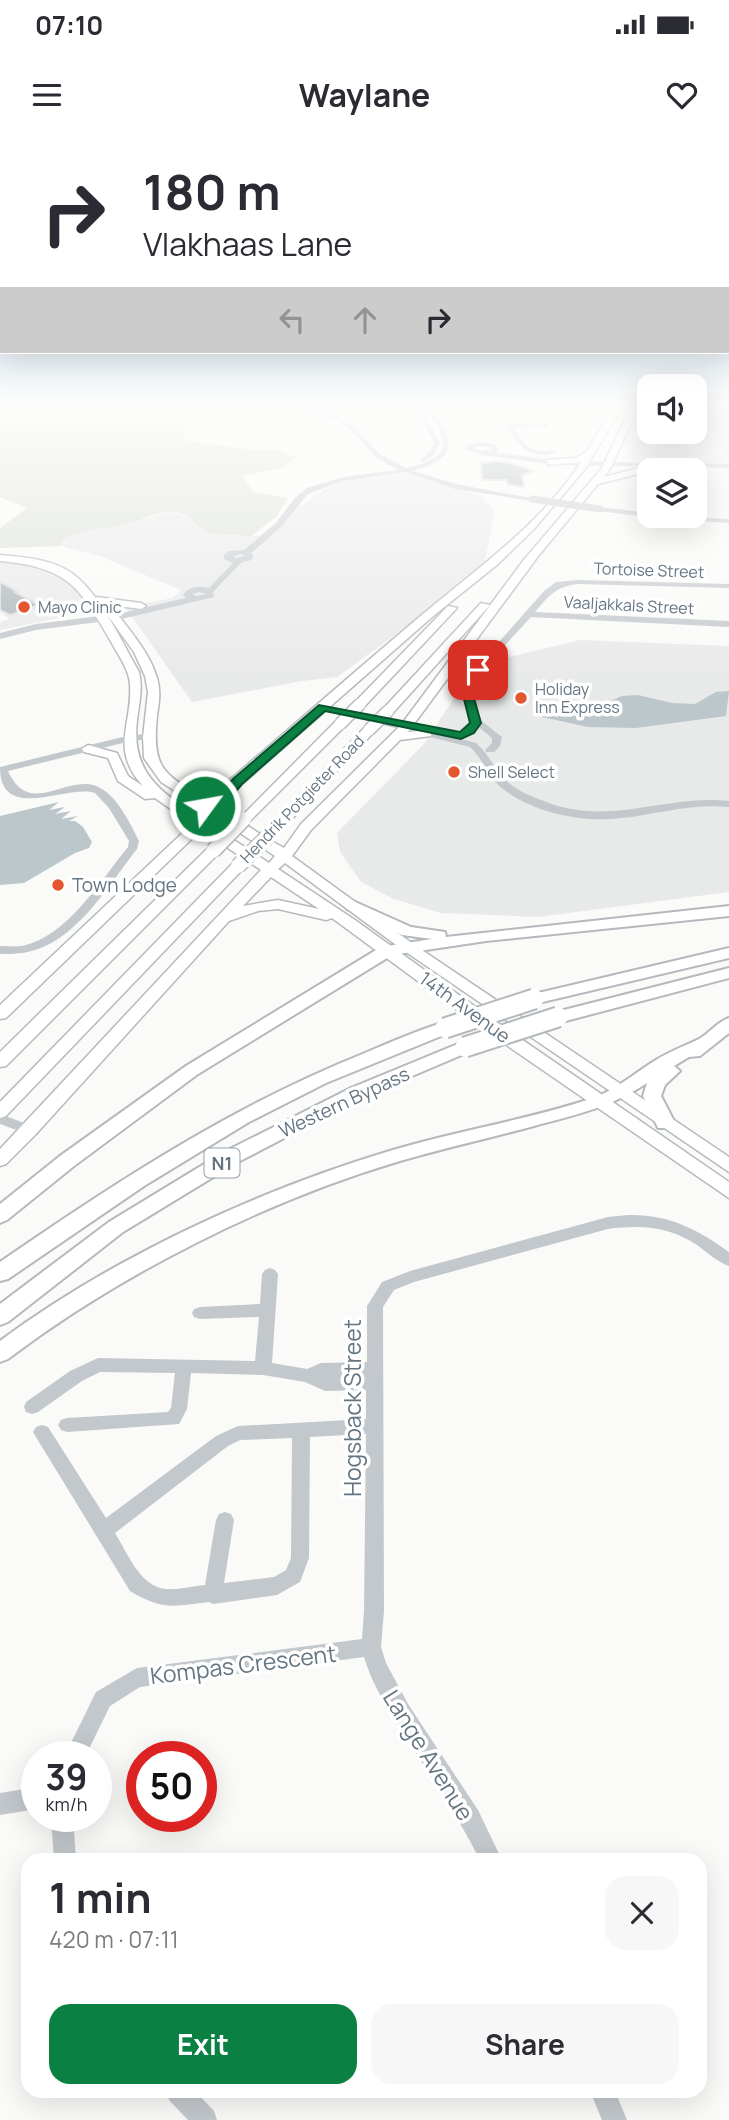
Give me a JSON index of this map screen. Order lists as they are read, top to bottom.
{
  "streets": {
    "highway": ["Western Bypass", "N1"],
    "main road": ["Hendrik Potgieter Road", "14th Avenue"],
    "street": [
      "Tortoise Street",
      "Vaaljakkals Street",
      "Hogsback Street",
      "Kompas Crescent",
      "Lange Avenue"
    ]
  },
  "crossings": [
    ["Tortoise Street", "Vaaljakkals Street"],
    ["Hogsback Street", "Kompas Crescent"],
    ["Hogsback Street", "Lange Avenue"],
    ["Kompas Crescent", "Lange Avenue"]
  ],
  "places": [
    "Mayo Clinic",
    "Holiday Inn Express",
    "Shell Select",
    "Town Lodge"
  ],
  "page": {
    "status": "07:10",
    "header": "Waylane",
    "turn": ["180 m", "Vlakhaas Lane"],
    "speed": "39 km/h",
    "limit": "50",
    "heading": ["1 min", "420 m · 07:11"],
    "buttons": ["Exit", "Share"]
  }
}
